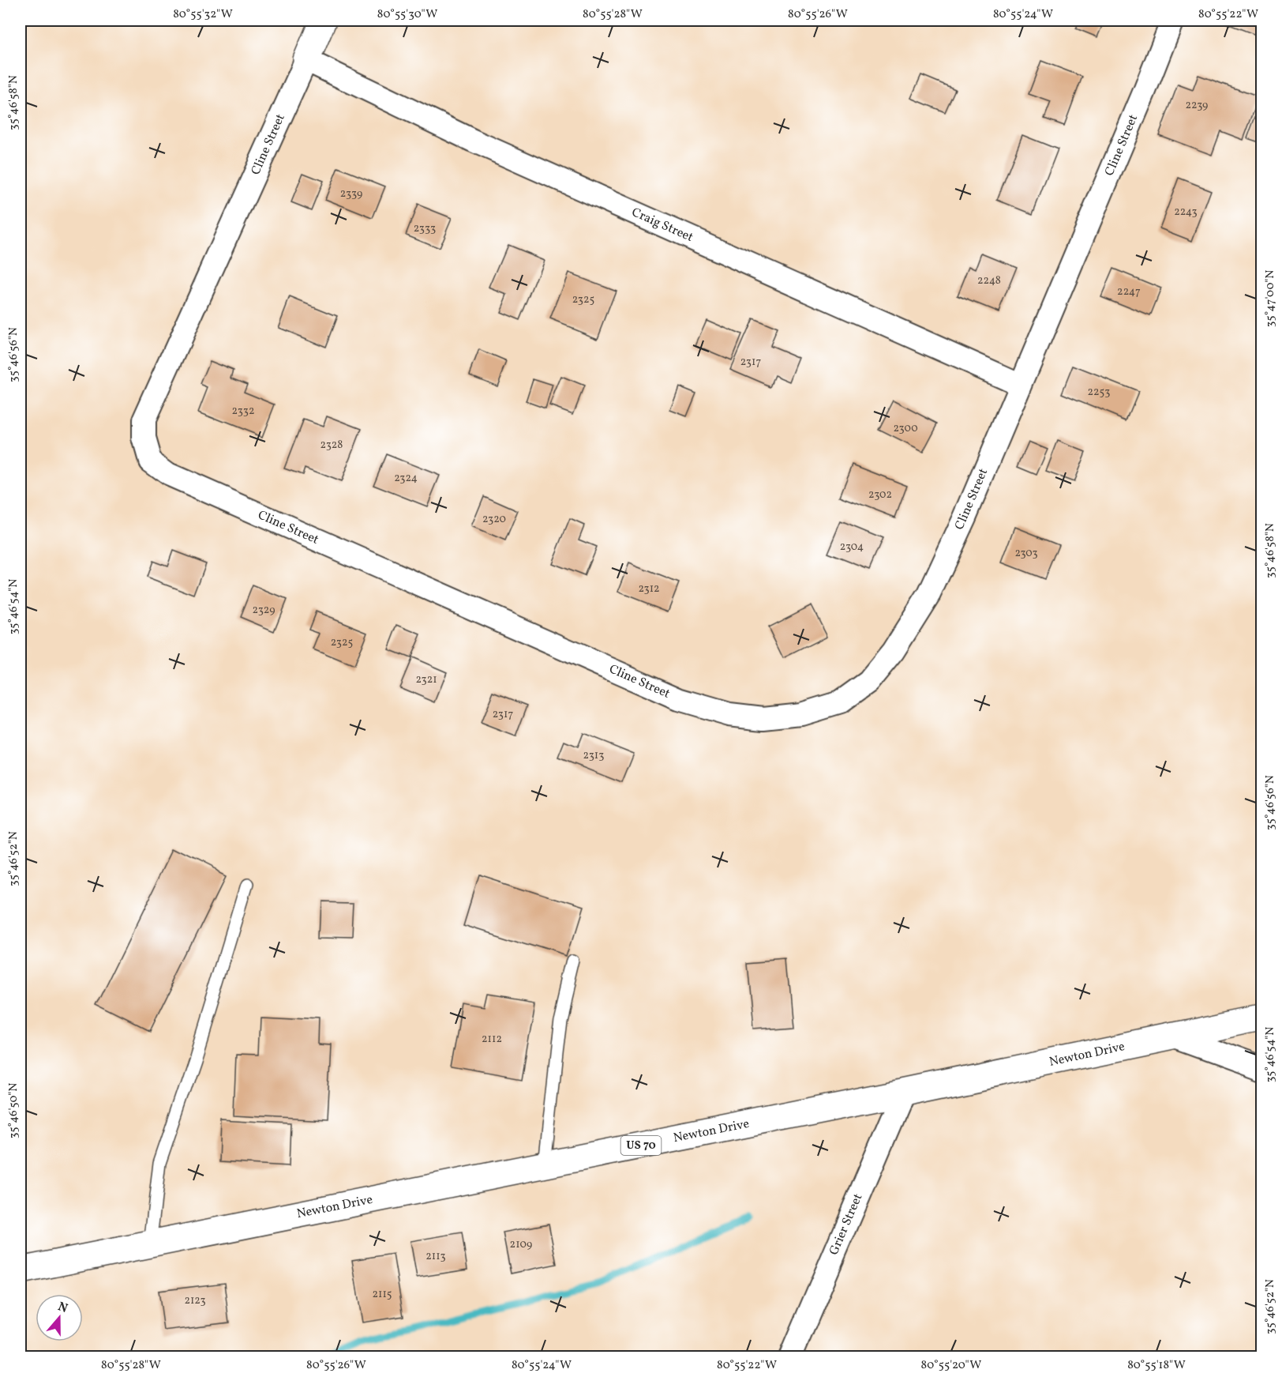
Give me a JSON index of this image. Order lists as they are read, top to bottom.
{
  "streets": {
    "main road": ["Newton Drive", "US 70"],
    "street": ["Cline Street", "Craig Street", "Grier Street"]
  },
  "crossings": [
    ["Cline Street", "Craig Street"],
    ["Newton Drive", "Grier Street"]
  ],
  "house_numbers": [
    "2239",
    "2339",
    "2243",
    "2333",
    "2248",
    "2247",
    "2325",
    "2317",
    "2253",
    "2332",
    "2300",
    "2328",
    "2324",
    "2302",
    "2320",
    "2304",
    "2303",
    "2312",
    "2329",
    "2325",
    "2321",
    "2317",
    "2313",
    "2112",
    "2109",
    "2113",
    "2115",
    "2123"
  ],
  "north": "top",
  "coordinates": [
    "80°55'32\"W",
    "80°55'30\"W",
    "80°55'28\"W",
    "80°55'26\"W",
    "80°55'24\"W",
    "80°55'22\"W",
    "35°46'58\"N",
    "35°47'00\"N",
    "35°46'56\"N",
    "35°46'54\"N",
    "35°46'52\"N",
    "35°46'50\"N",
    "80°55'20\"W",
    "80°55'18\"W"
  ]
}
